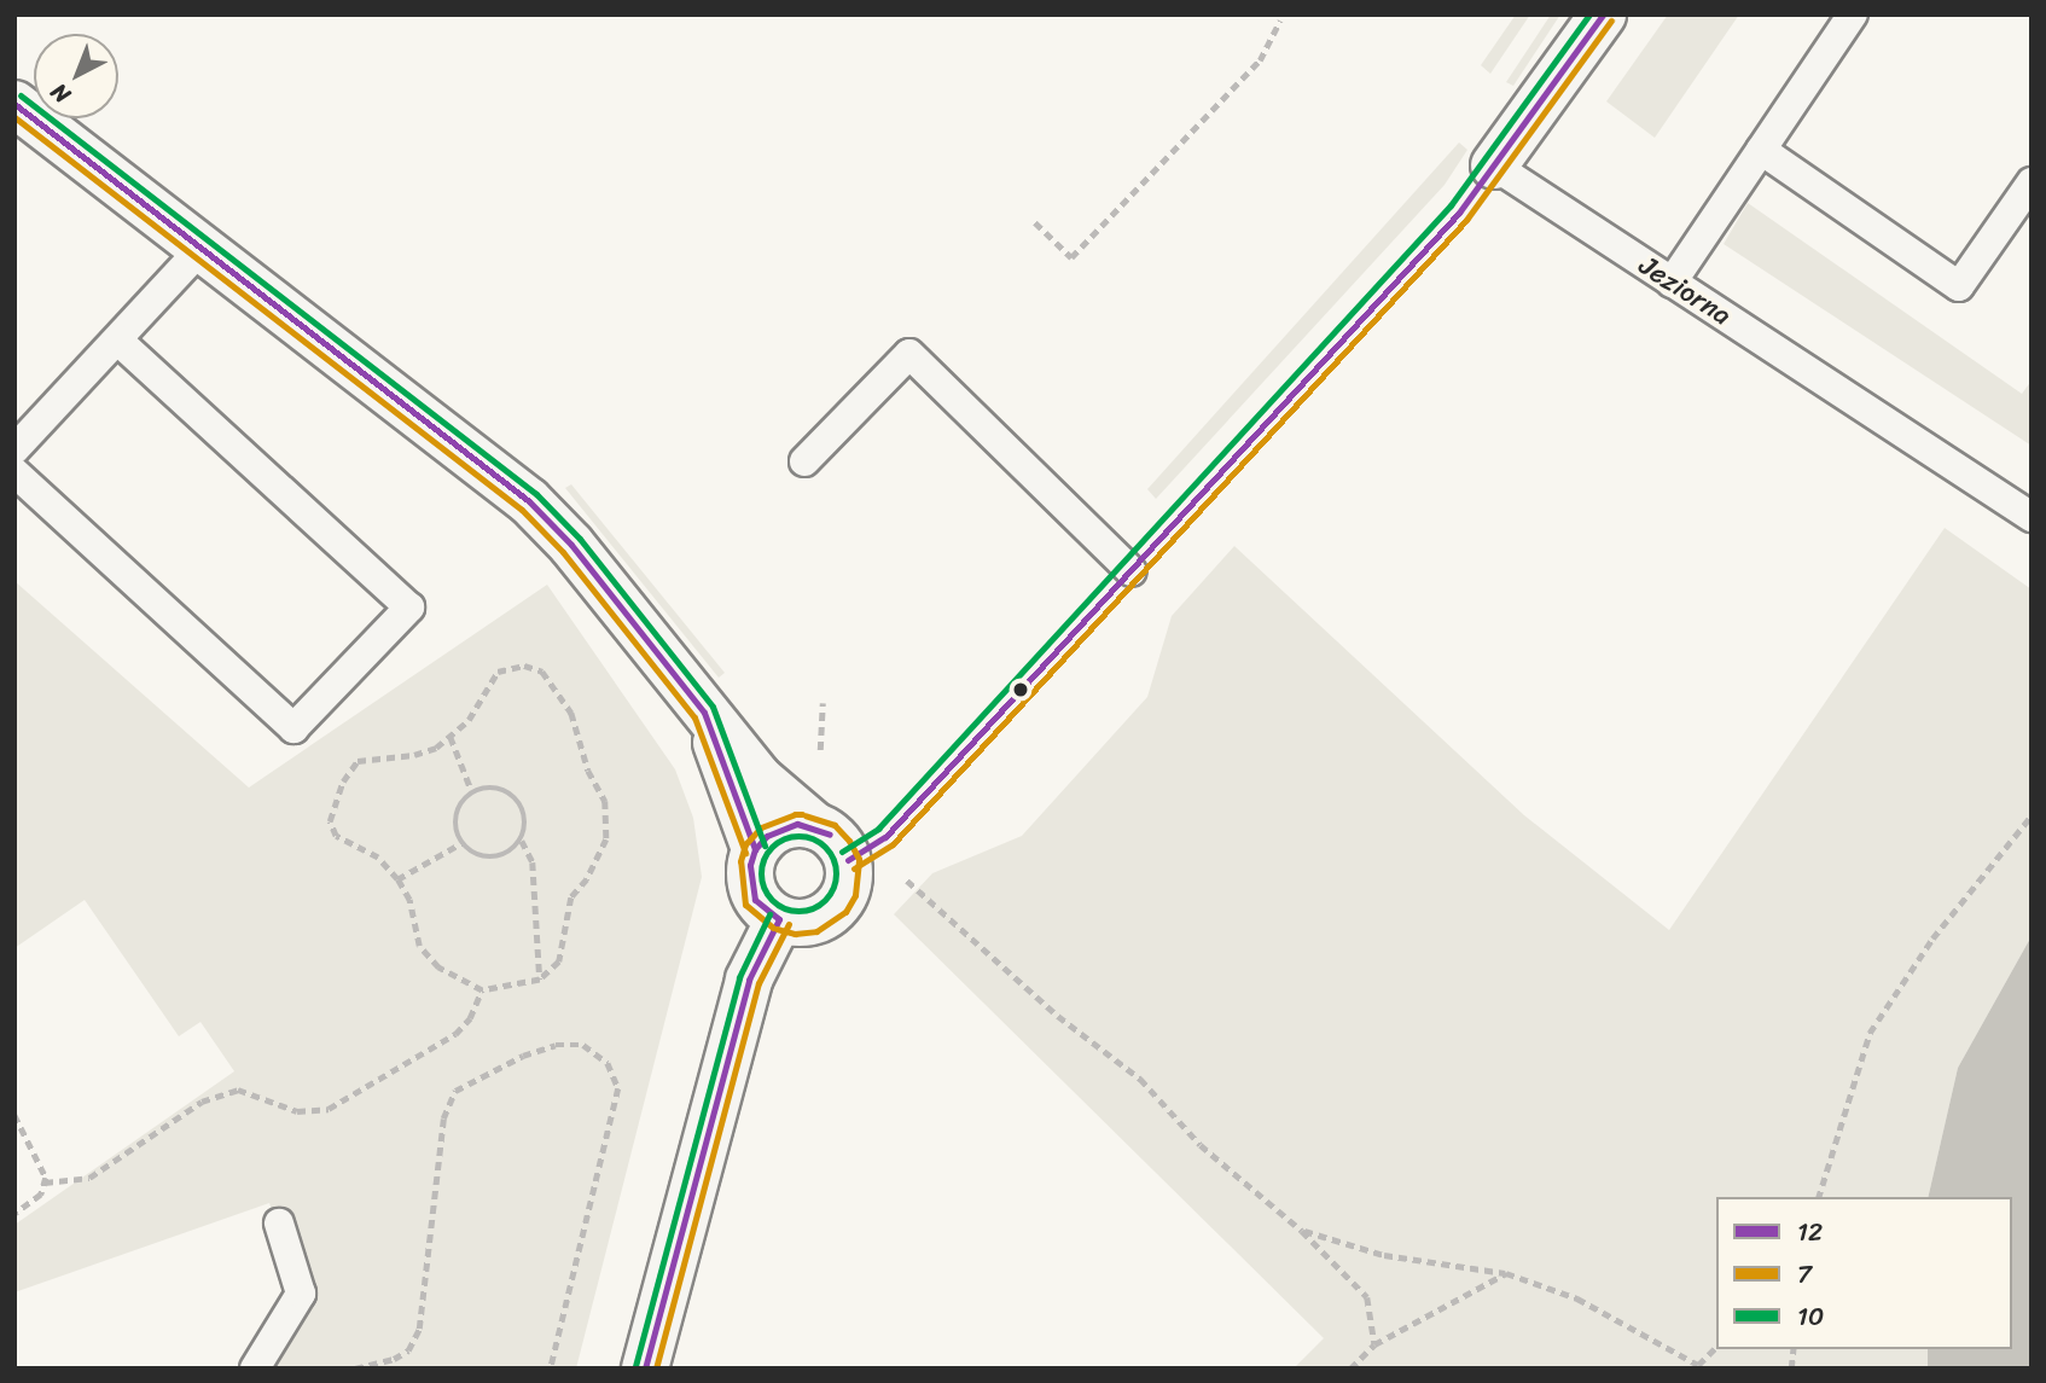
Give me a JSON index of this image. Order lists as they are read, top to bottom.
{
  "streets": {
    "street": ["Jeziorna"]
  },
  "lines": ["transit line 12", "transit line 10", "transit line 7"],
  "legend": ["12", "7", "10"],
  "north": "bottom left"
}
